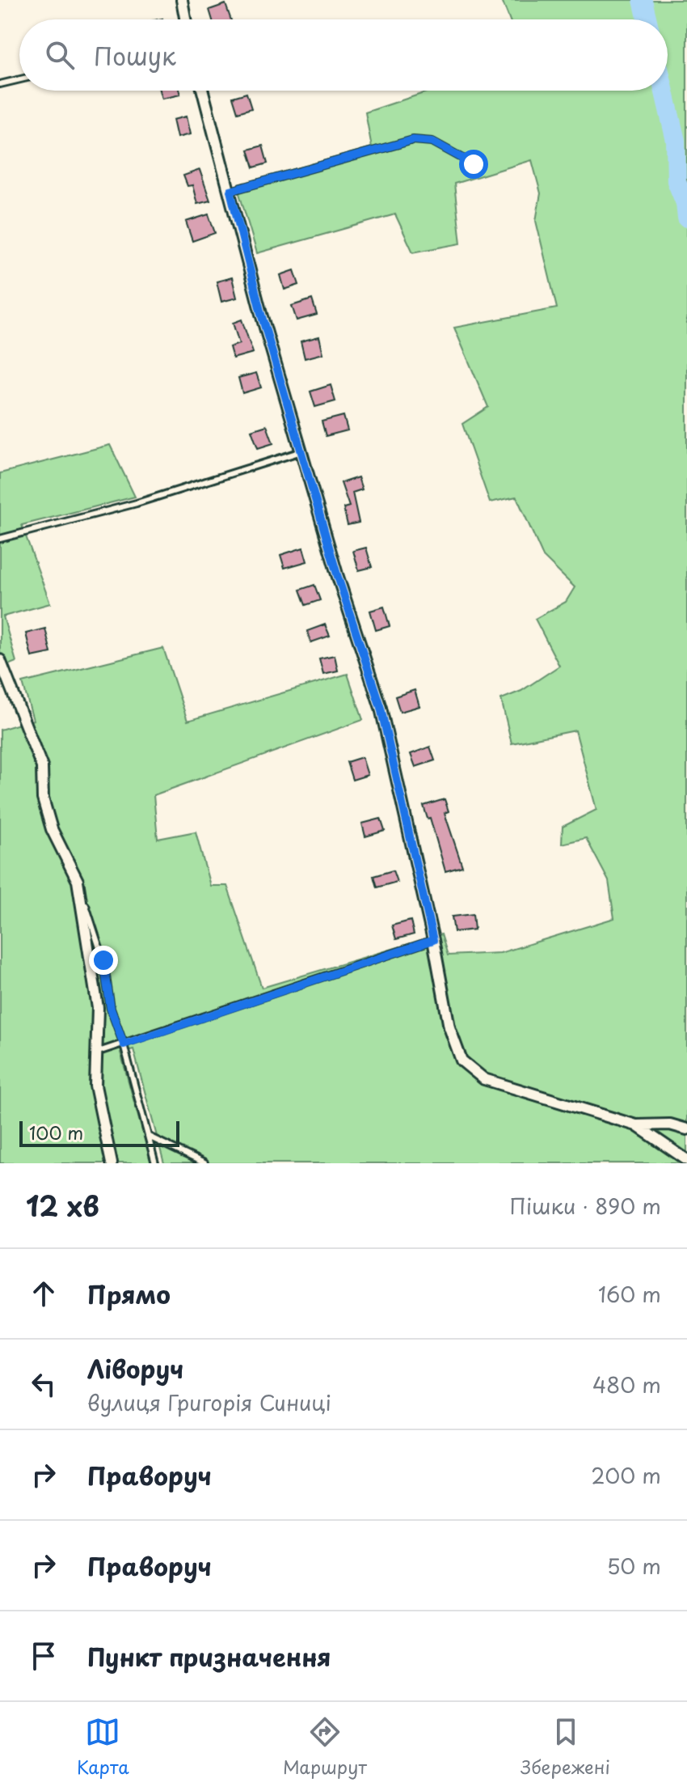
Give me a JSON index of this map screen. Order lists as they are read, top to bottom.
{
  "scale_bar": "100 m",
  "page": {
    "search": "Пошук",
    "scale": "100 m",
    "heading": ["12 хв", "Пішки · 890 m"],
    "list": [
      ["Прямо", "160 m"],
      ["Ліворуч", "вулиця Григорія Синиці", "480 m"],
      ["Праворуч", "200 m"],
      ["Праворуч", "50 m"],
      "Пункт призначення"
    ],
    "nav": ["Карта", "Маршрут", "Збережені"]
  }
}
